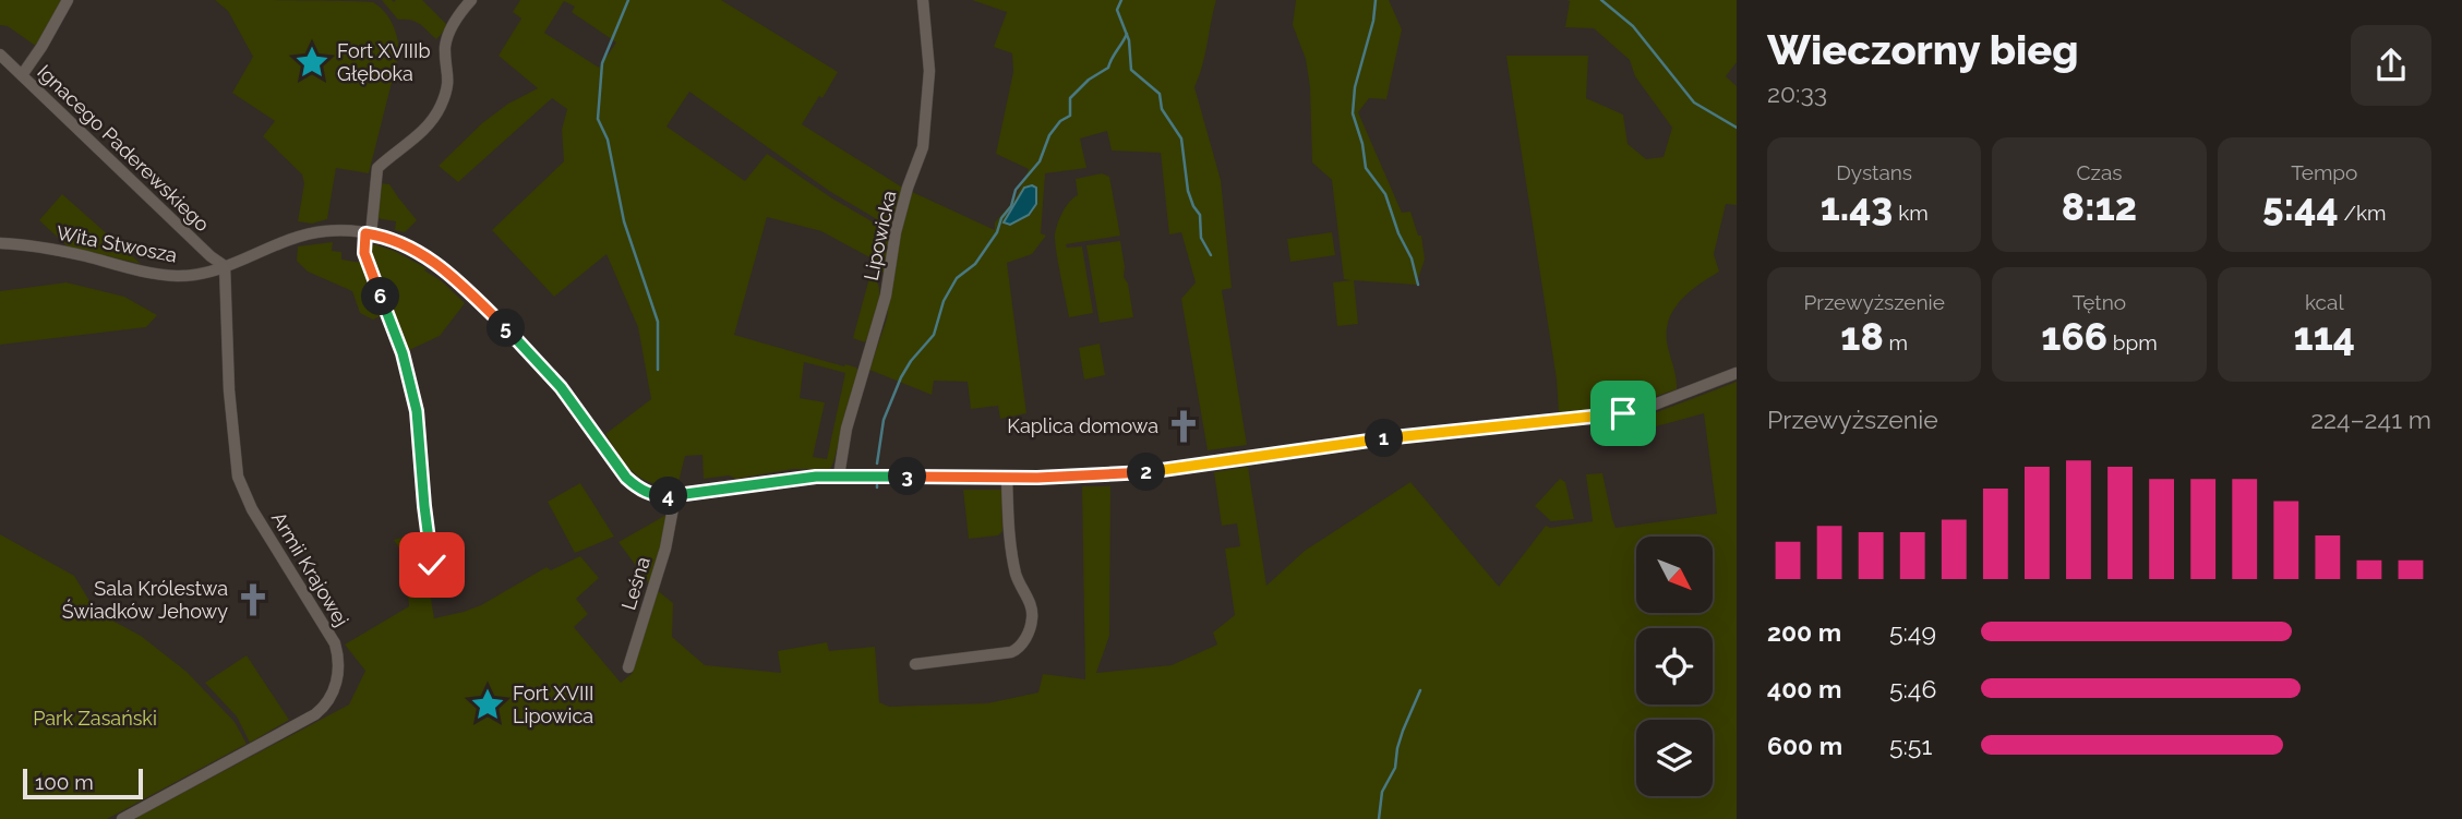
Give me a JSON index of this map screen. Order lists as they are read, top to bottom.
{
  "streets": {
    "street": [
      "Ignacego Paderewskiego",
      "Lipowicka",
      "Wita Stwosza",
      "Armii Krajowej",
      "Leśna"
    ]
  },
  "crossings": [
    ["Ignacego Paderewskiego", "Wita Stwosza"],
    ["Ignacego Paderewskiego", "Armii Krajowej"],
    ["Wita Stwosza", "Armii Krajowej"],
    ["Wita Stwosza", "Leśna"]
  ],
  "parks": ["Park Zasański"],
  "places": {
    "place": ["Fort XVIIIb Głęboka", "Fort XVIII Lipowica"],
    "church": ["Kaplica domowa", "Sala Królestwa Świadków Jehowy"]
  },
  "scale_bar": "100 m",
  "north": "bottom right",
  "page": {
    "heading": ["Wieczorny bieg", "20:33"],
    "stats": [
      ["Dystans", "1.43 km"],
      ["Czas", "8:12"],
      ["Tempo", "5:44 /km"],
      ["Przewyższenie", "18 m"],
      ["Tętno", "166 bpm"],
      ["kcal", "114"]
    ],
    "pins": [
      "6",
      "5",
      "1",
      "2",
      "3",
      "4"
    ],
    "chart": ["Przewyższenie", "224–241 m"],
    "list": [
      {
        "name": "200 m",
        "note": "5:49"
      },
      {
        "name": "400 m",
        "note": "5:46"
      },
      {
        "name": "600 m",
        "note": "5:51"
      }
    ],
    "scale": "100 m"
  }
}
